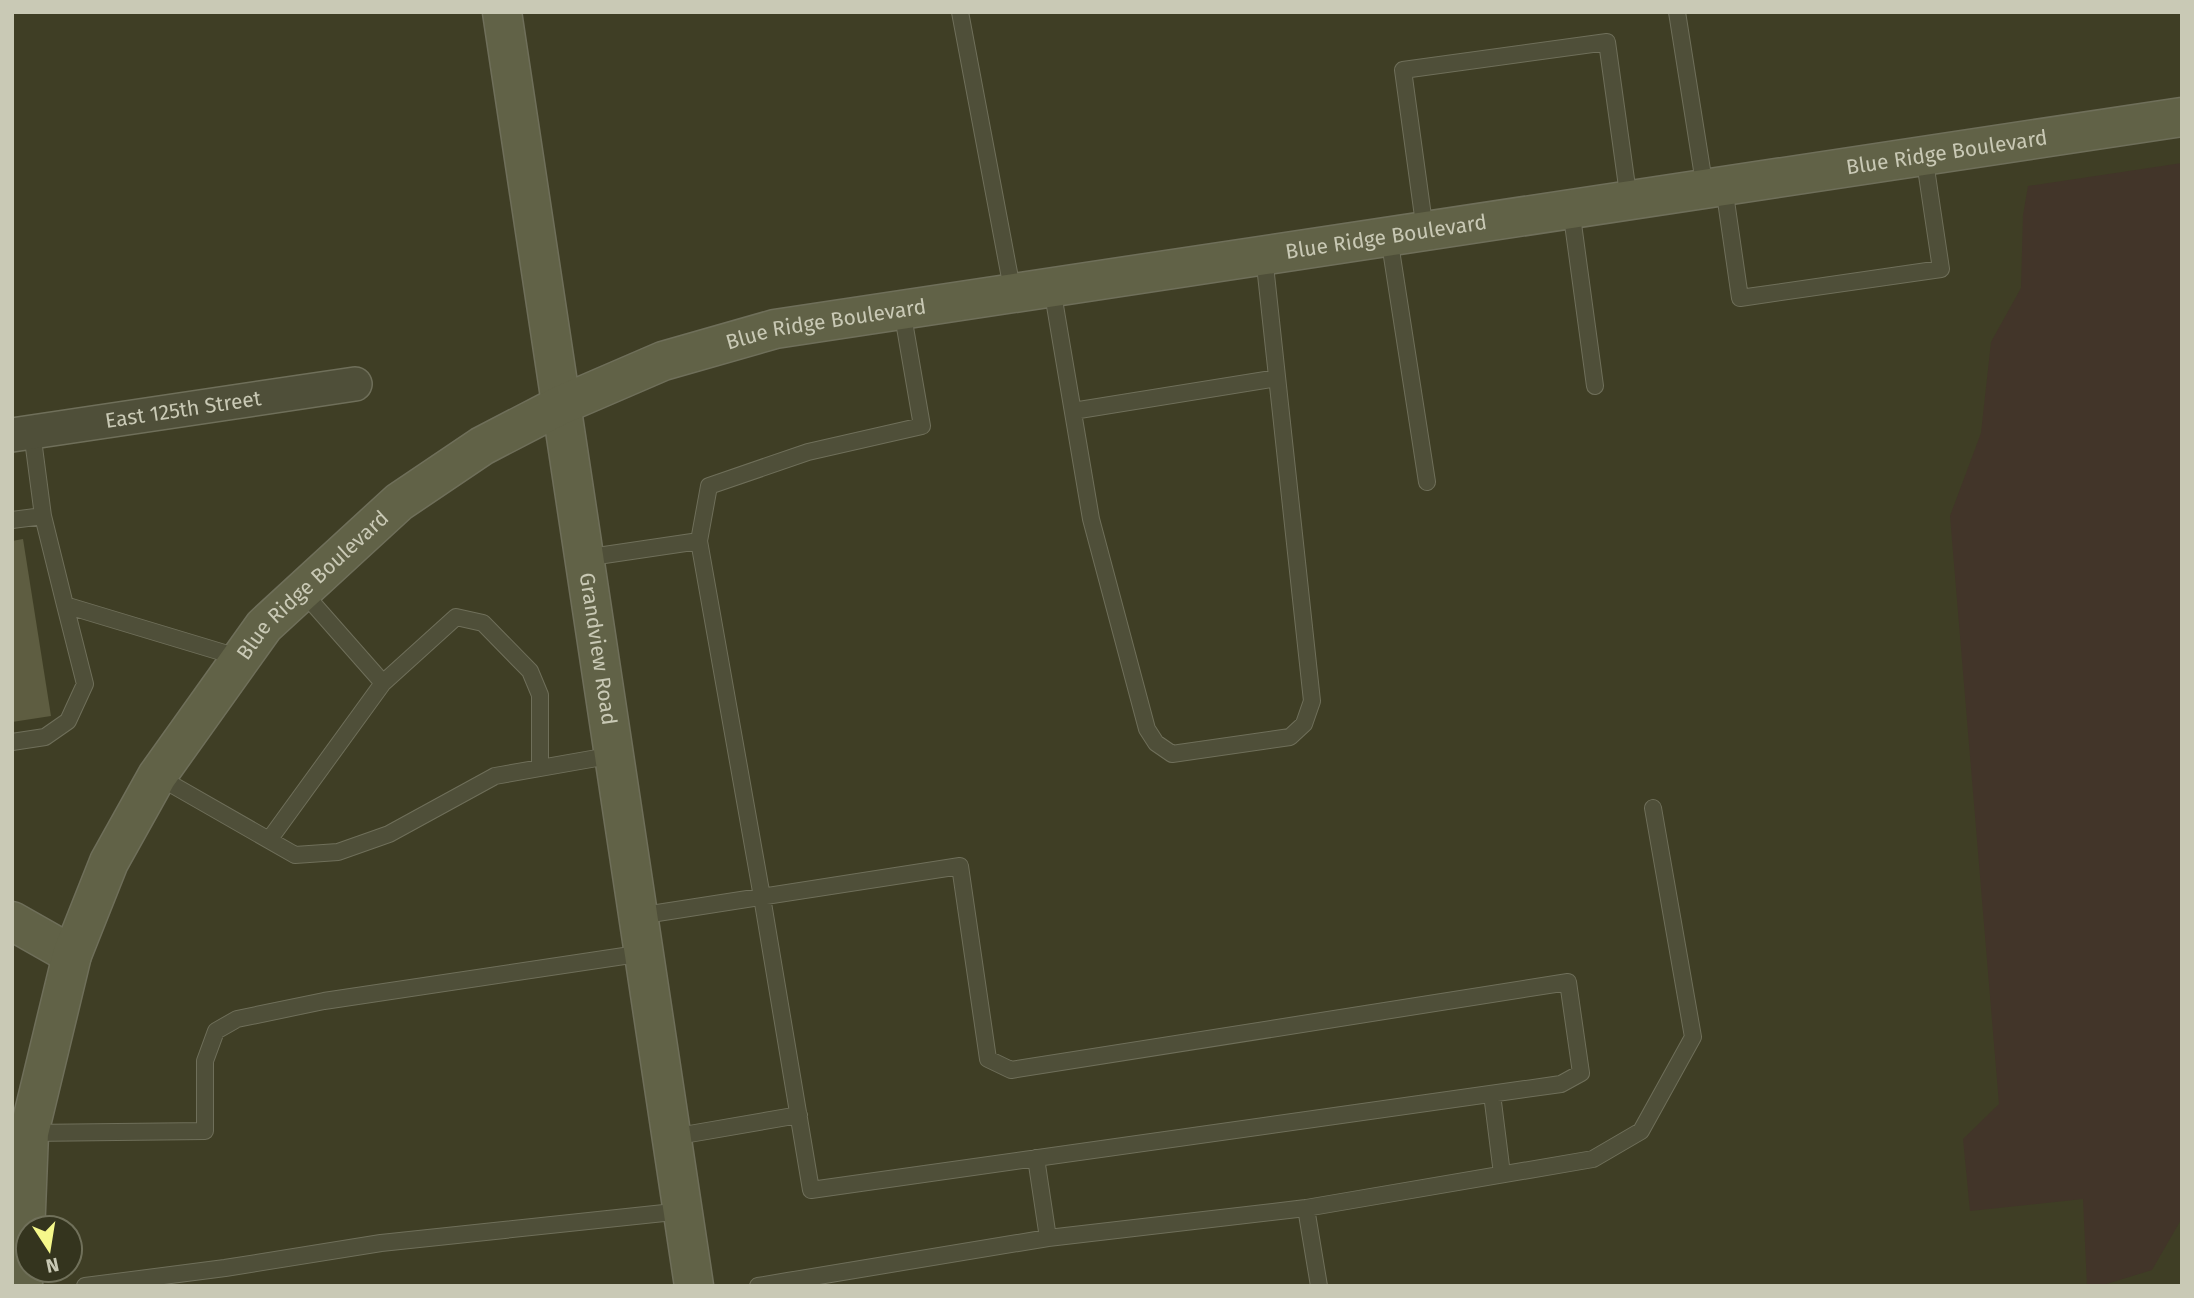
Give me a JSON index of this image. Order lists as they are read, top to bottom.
{
  "streets": {
    "main road": ["Blue Ridge Boulevard", "Grandview Road"],
    "street": ["East 125th Street"]
  },
  "crossings": [
    ["Blue Ridge Boulevard", "Grandview Road"]
  ],
  "north": "bottom"
}
